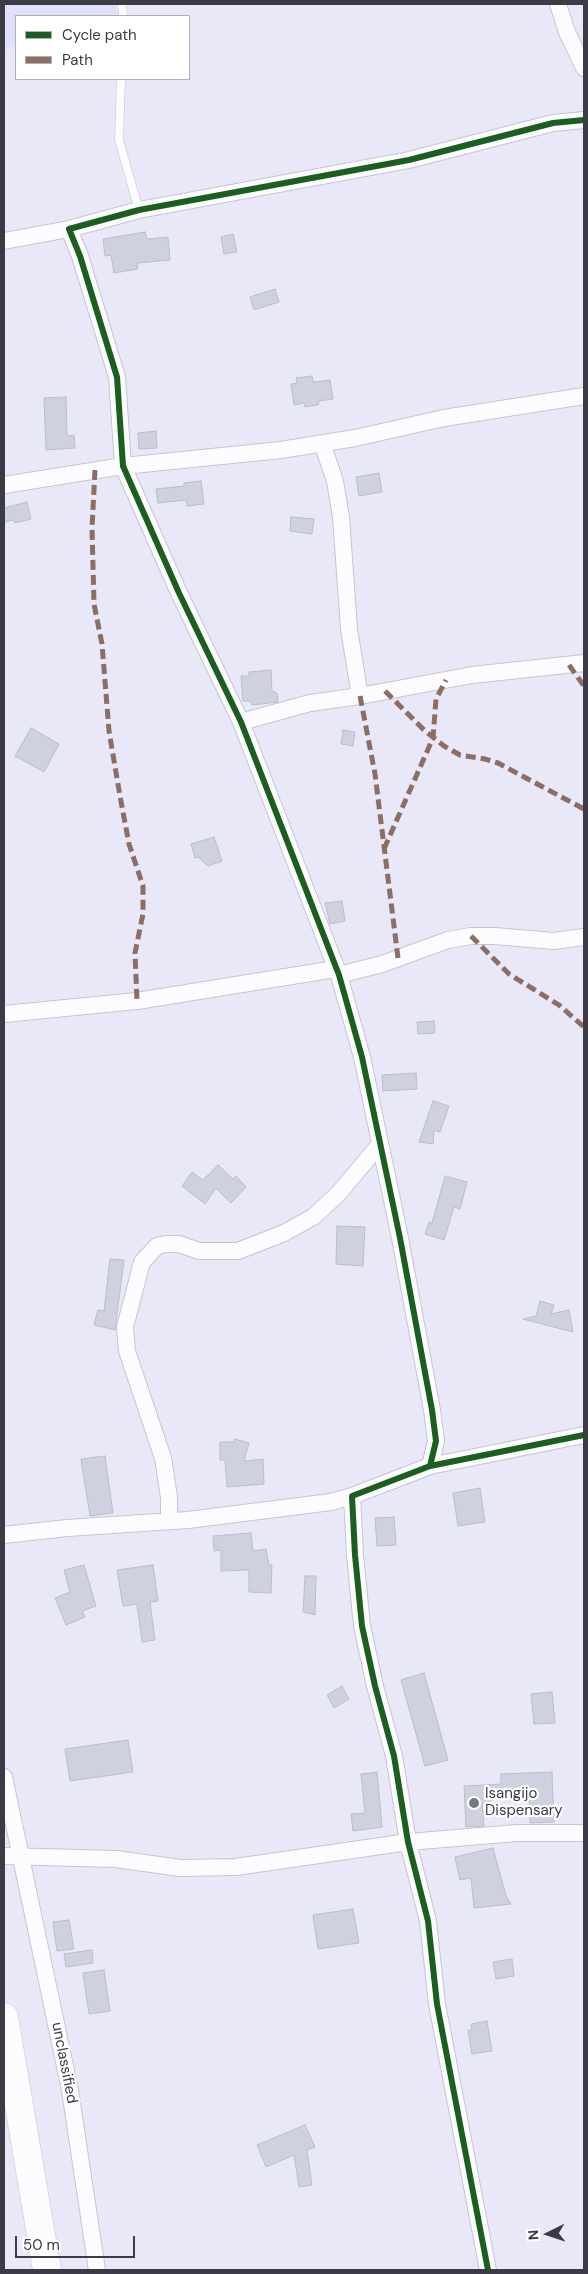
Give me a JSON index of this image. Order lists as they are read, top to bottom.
{
  "streets": {
    "street": ["unclassified"]
  },
  "places": ["Isangijo Dispensary"],
  "legend": ["Cycle path", "Path"],
  "scale_bar": "50 m",
  "north": "left"
}
